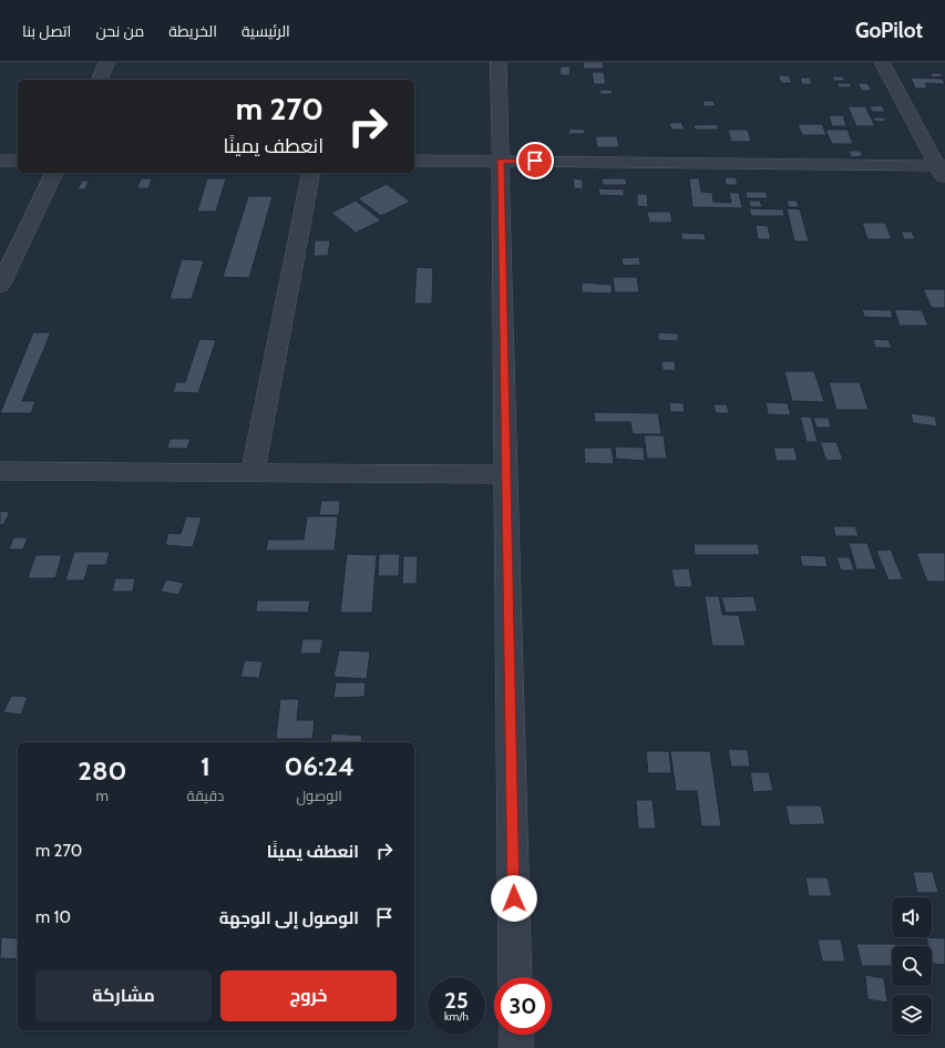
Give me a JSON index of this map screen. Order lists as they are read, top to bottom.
{
  "page": {
    "header": "GoPilot",
    "nav": [
      "الرئيسية",
      "الخريطة",
      "من نحن",
      "اتصل بنا"
    ],
    "turn": ["270 m", "انعطف يمينًا"],
    "eta": [
      "06:24",
      "الوصول",
      "1",
      "دقيقة",
      "280",
      "m"
    ],
    "list": [
      {
        "name": "انعطف يمينًا",
        "value": "270 m"
      },
      {
        "name": "الوصول إلى الوجهة",
        "value": "10 m"
      }
    ],
    "buttons": ["خروج", "مشاركة"],
    "speed": "25 km/h",
    "limit": "30"
  }
}
